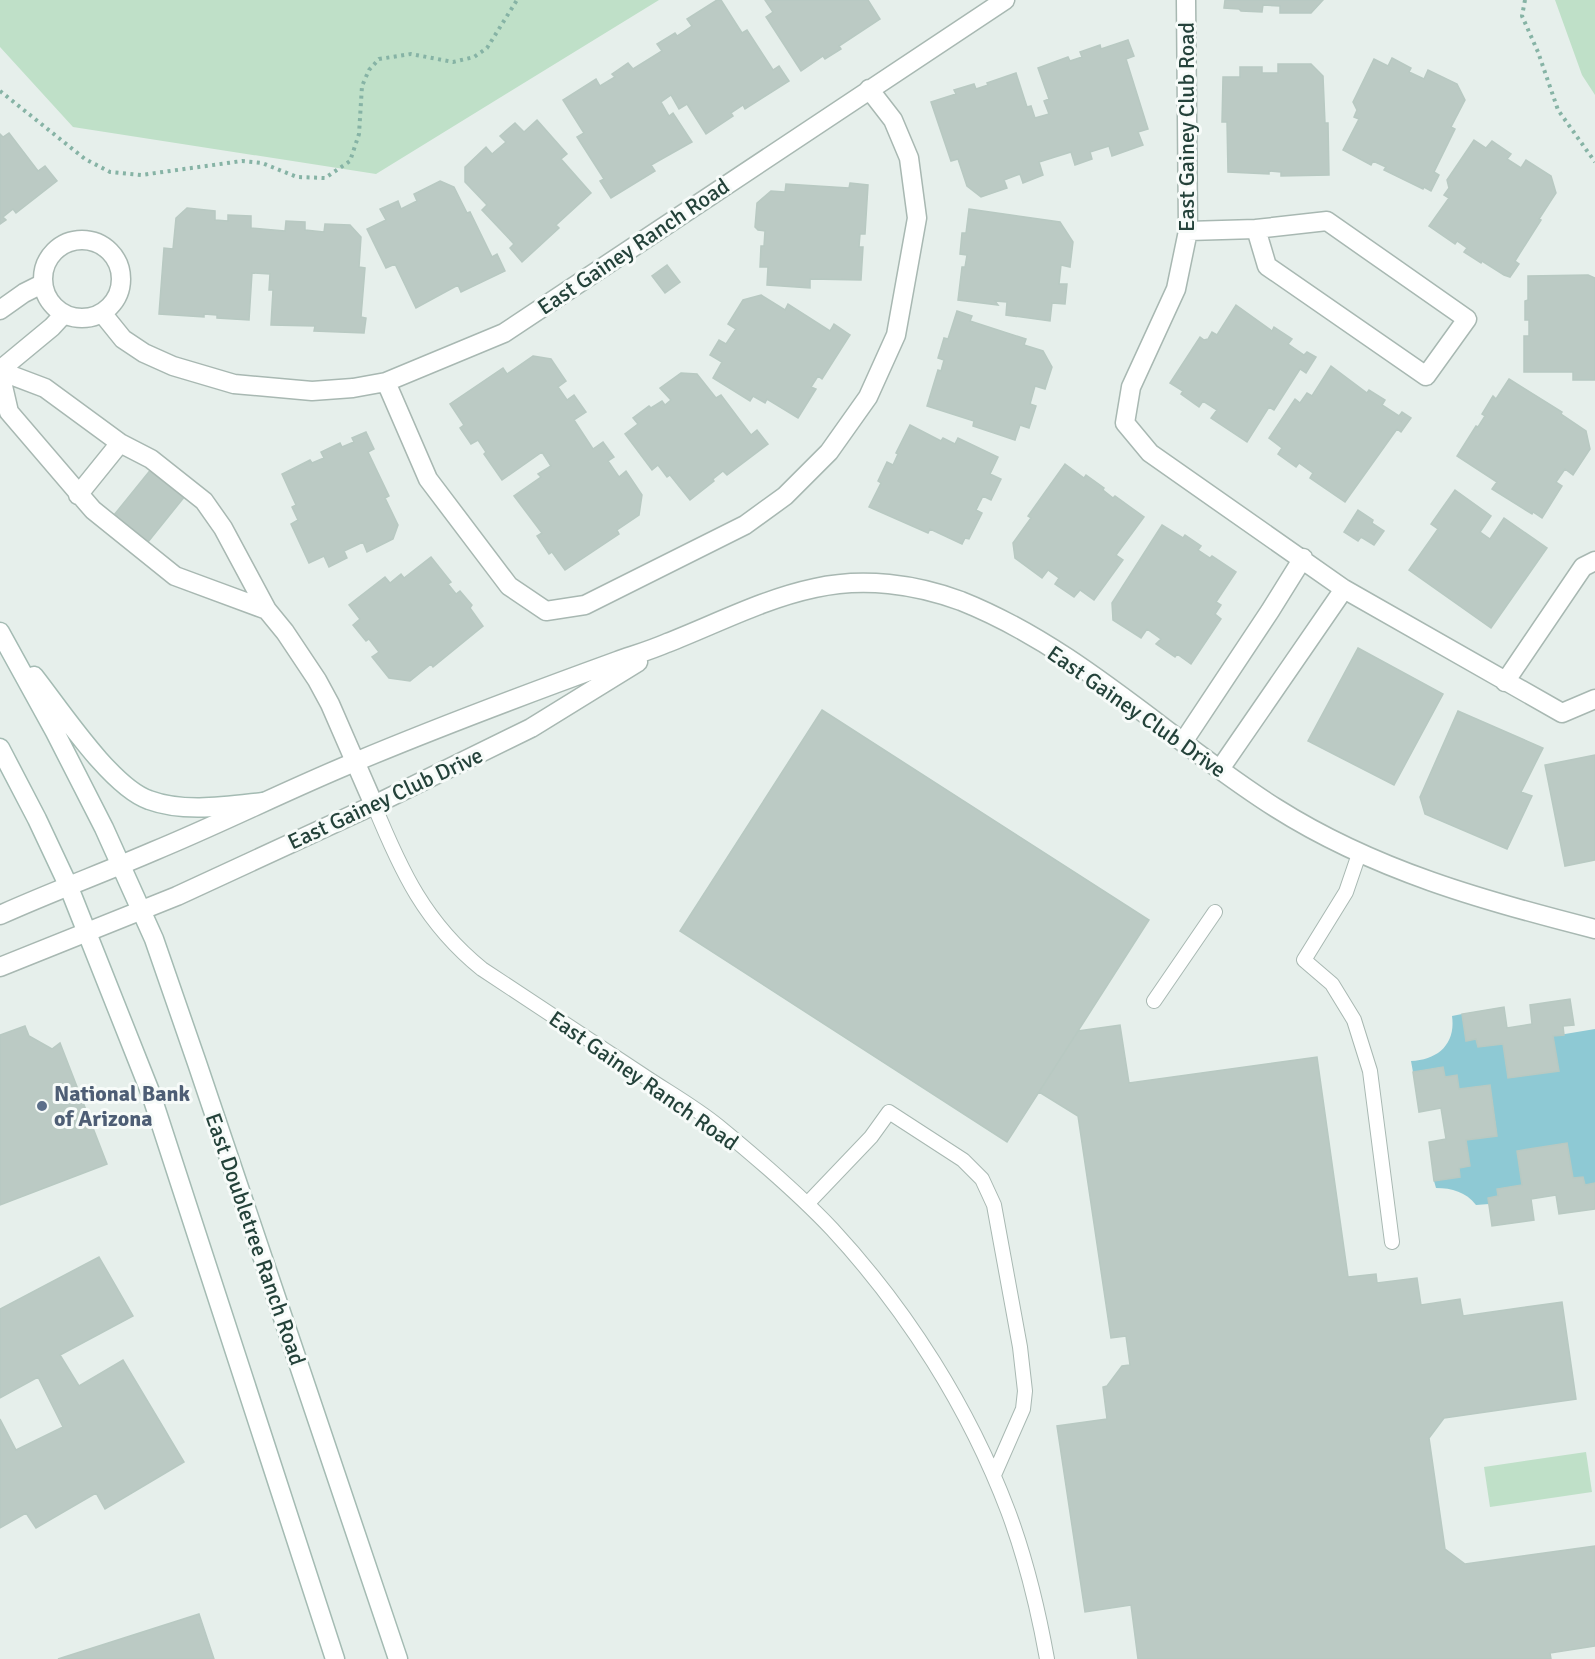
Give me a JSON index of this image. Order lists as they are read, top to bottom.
{
  "streets": {
    "street": [
      "East Gainey Club Road",
      "East Gainey Ranch Road",
      "East Gainey Club Drive",
      "East Doubletree Ranch Road"
    ]
  },
  "crossings": [
    ["East Gainey Ranch Road", "East Gainey Club Drive"],
    ["East Gainey Club Drive", "East Doubletree Ranch Road"]
  ],
  "places": ["National Bank of Arizona"]
}
